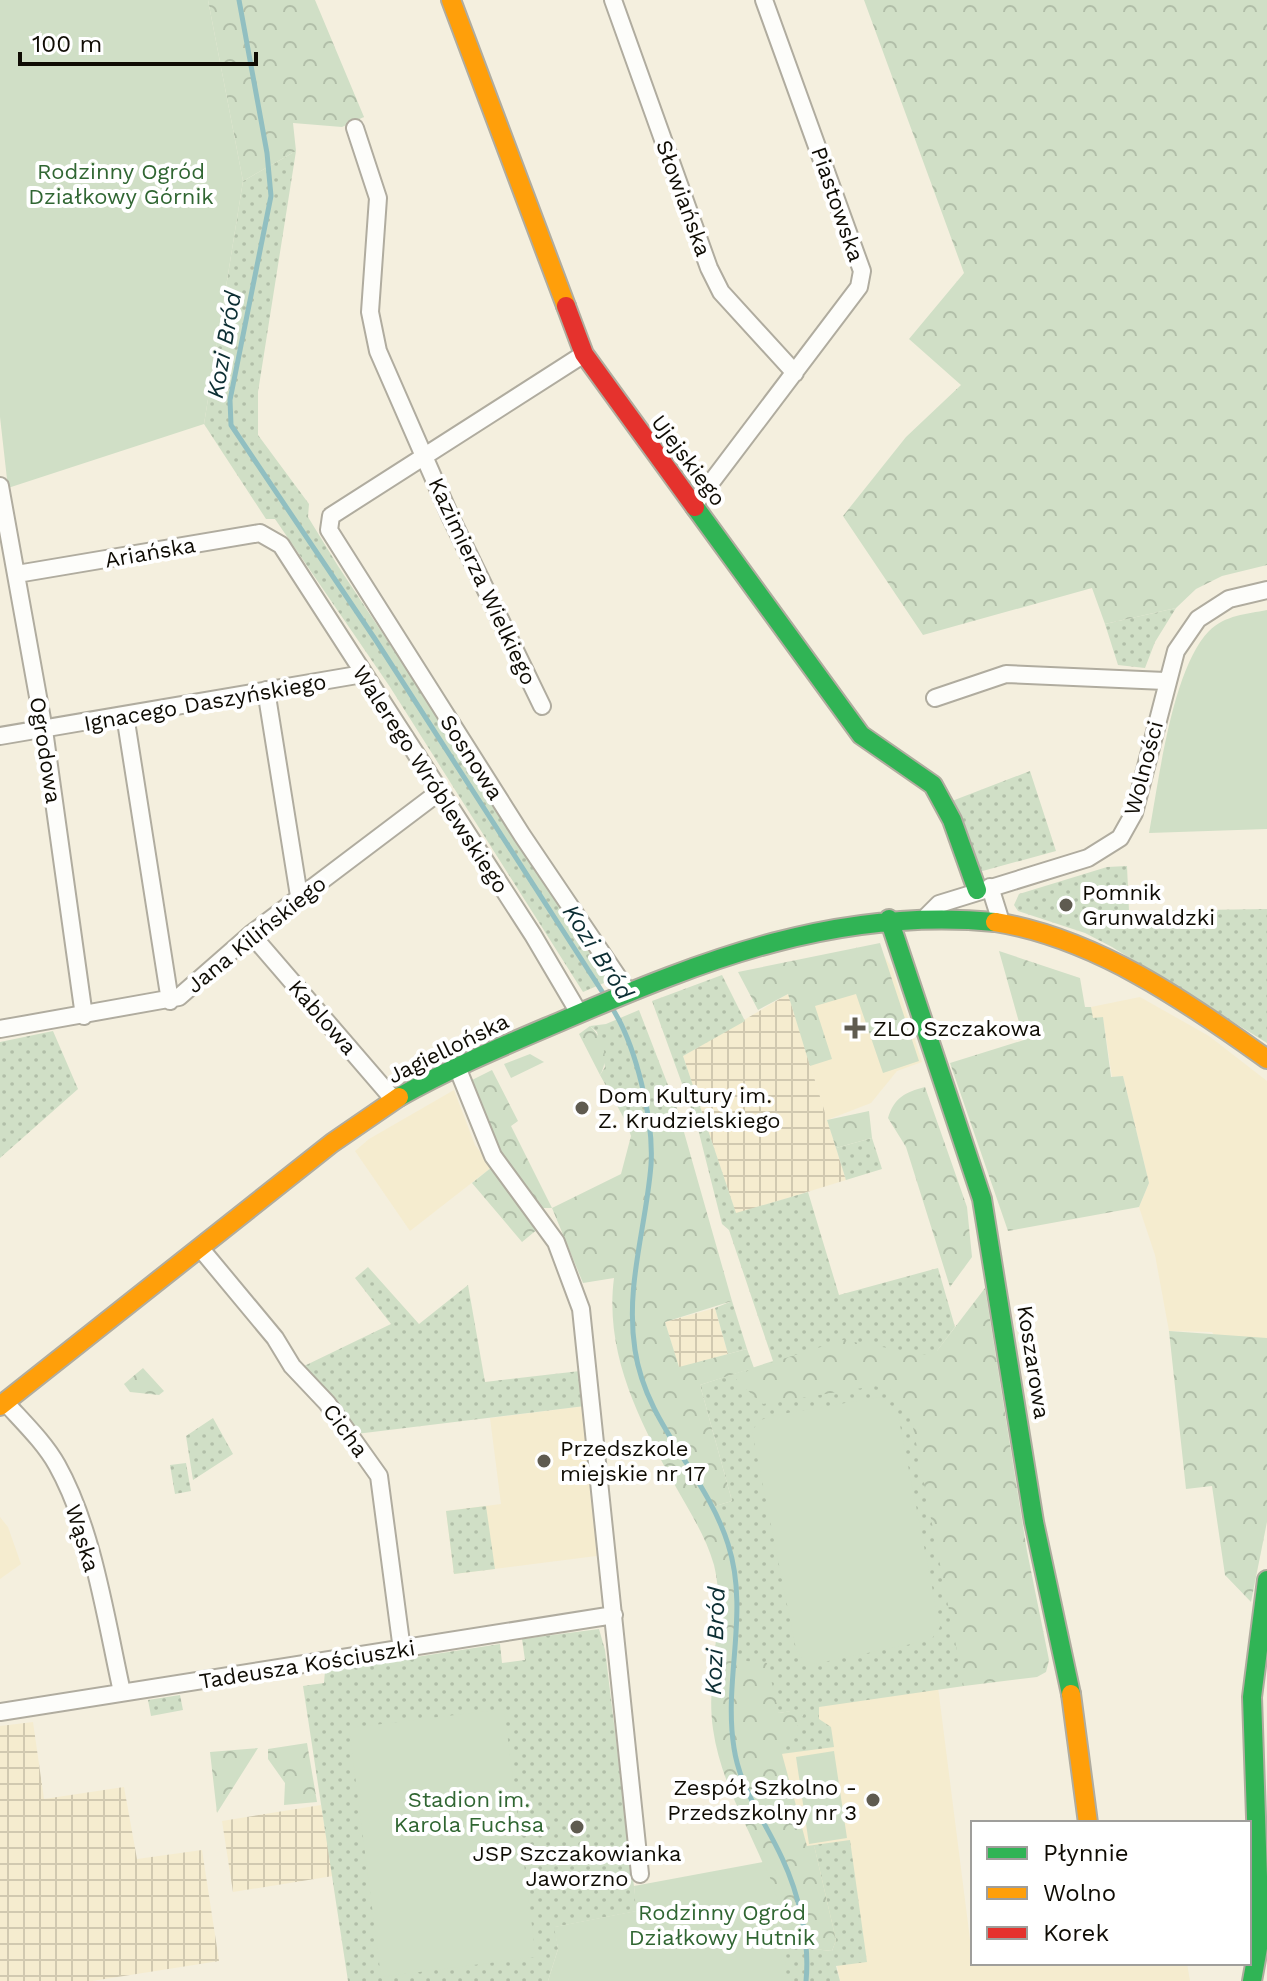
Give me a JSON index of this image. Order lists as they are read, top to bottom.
{
  "streets": {
    "street": [
      "Słowiańska",
      "Piastowska",
      "Ujejskiego",
      "Ariańska",
      "Kazimierza Wielkiego",
      "Ignacego Daszyńskiego",
      "Ogrodowa",
      "Sosnowa",
      "Wolności",
      "Walerego Wróblewskiego",
      "Jana Kilińskiego",
      "Kablowa",
      "Jagiellońska",
      "Koszarowa",
      "Cicha",
      "Wąska",
      "Tadeusza Kościuszki"
    ]
  },
  "crossings": [
    ["Słowiańska", "Piastowska"],
    ["Piastowska", "Ujejskiego"],
    ["Ujejskiego", "Kazimierza Wielkiego"],
    ["Ujejskiego", "Wolności"],
    ["Ariańska", "Ogrodowa"],
    ["Ariańska", "Walerego Wróblewskiego"],
    ["Kazimierza Wielkiego", "Sosnowa"],
    ["Ignacego Daszyńskiego", "Ogrodowa"],
    ["Ignacego Daszyńskiego", "Walerego Wróblewskiego"],
    ["Ogrodowa", "Jana Kilińskiego"],
    ["Sosnowa", "Jagiellońska"],
    ["Wolności", "Jagiellońska"],
    ["Walerego Wróblewskiego", "Jana Kilińskiego"],
    ["Walerego Wróblewskiego", "Jagiellońska"],
    ["Jana Kilińskiego", "Kablowa"],
    ["Kablowa", "Jagiellońska"],
    ["Jagiellońska", "Koszarowa"],
    ["Jagiellońska", "Cicha"],
    ["Jagiellońska", "Wąska"],
    ["Cicha", "Tadeusza Kościuszki"],
    ["Wąska", "Tadeusza Kościuszki"]
  ],
  "water": ["Kozi Bród"],
  "parks": ["Rodzinny Ogród Działkowy Górnik", "Stadion im. Karola Fuchsa", "Rodzinny Ogród Działkowy Hutnik"],
  "places": {
    "other": [
      "Pomnik Grunwaldzki",
      "Dom Kultury im. Z. Krudzielskiego",
      "Przedszkole miejskie nr 17",
      "Zespół Szkolno - Przedszkolny nr 3",
      "JSP Szczakowianka Jaworzno"
    ],
    "health": ["ZLO Szczakowa"]
  },
  "legend": ["Płynnie", "Wolno", "Korek"],
  "scale_bar": "100 m"
}
